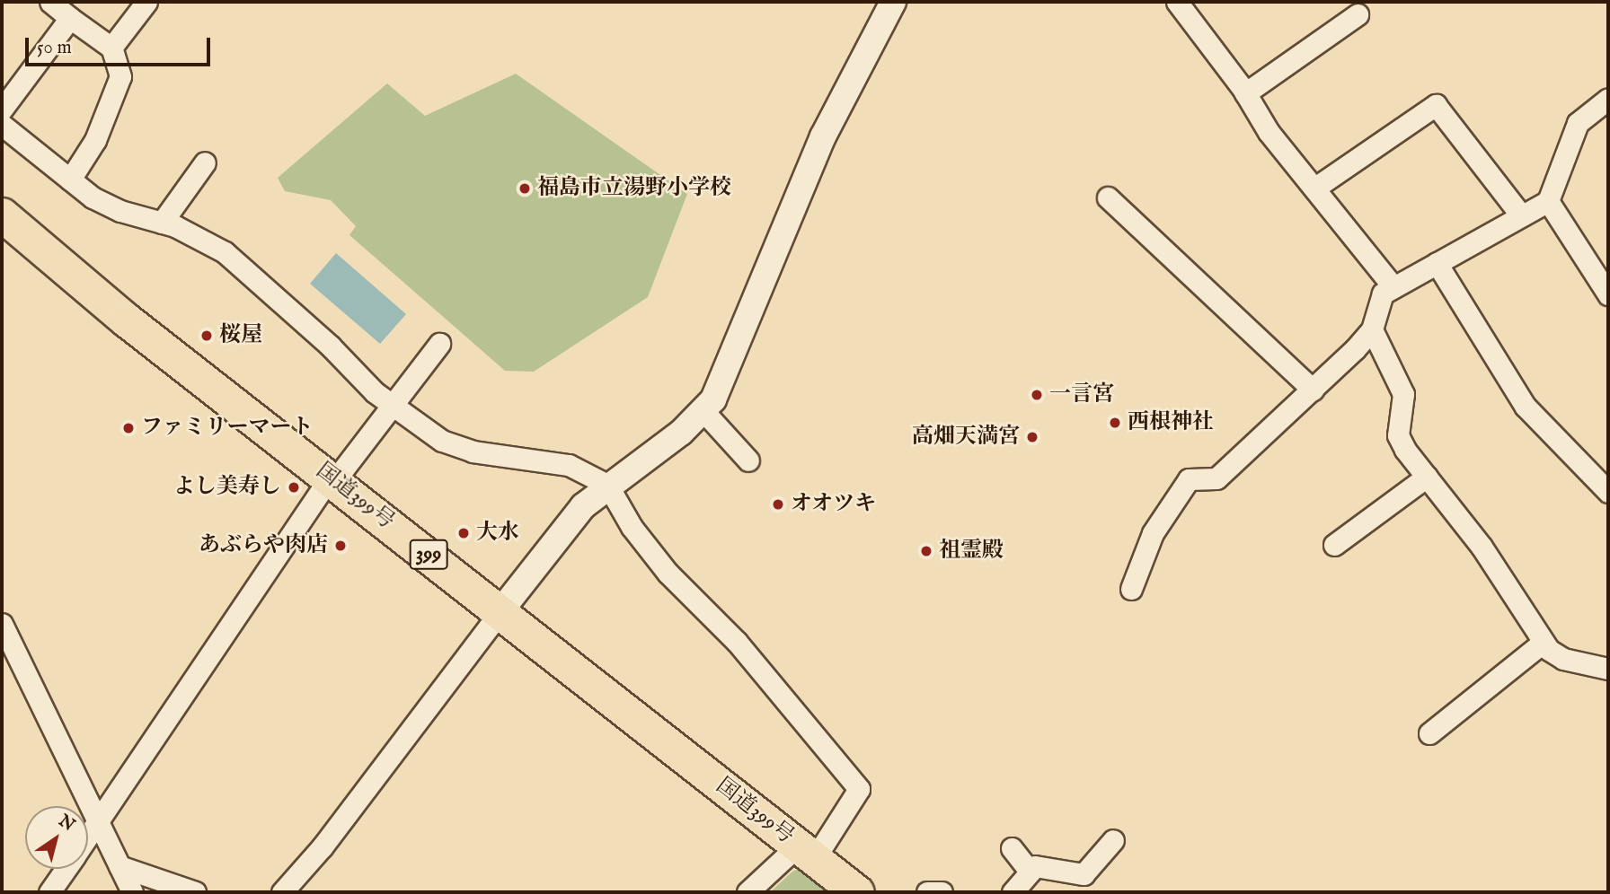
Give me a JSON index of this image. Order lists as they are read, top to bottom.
{
  "streets": {
    "highway": ["国道399号", "399"]
  },
  "places": [
    "福島市立湯野小学校",
    "桜屋",
    "一言宮",
    "西根神社",
    "ファミリーマート",
    "高畑天満宮",
    "よし美寿し",
    "オオツキ",
    "大水",
    "あぶらや肉店",
    "祖霊殿"
  ],
  "scale_bar": "50 m",
  "north": "top right"
}
